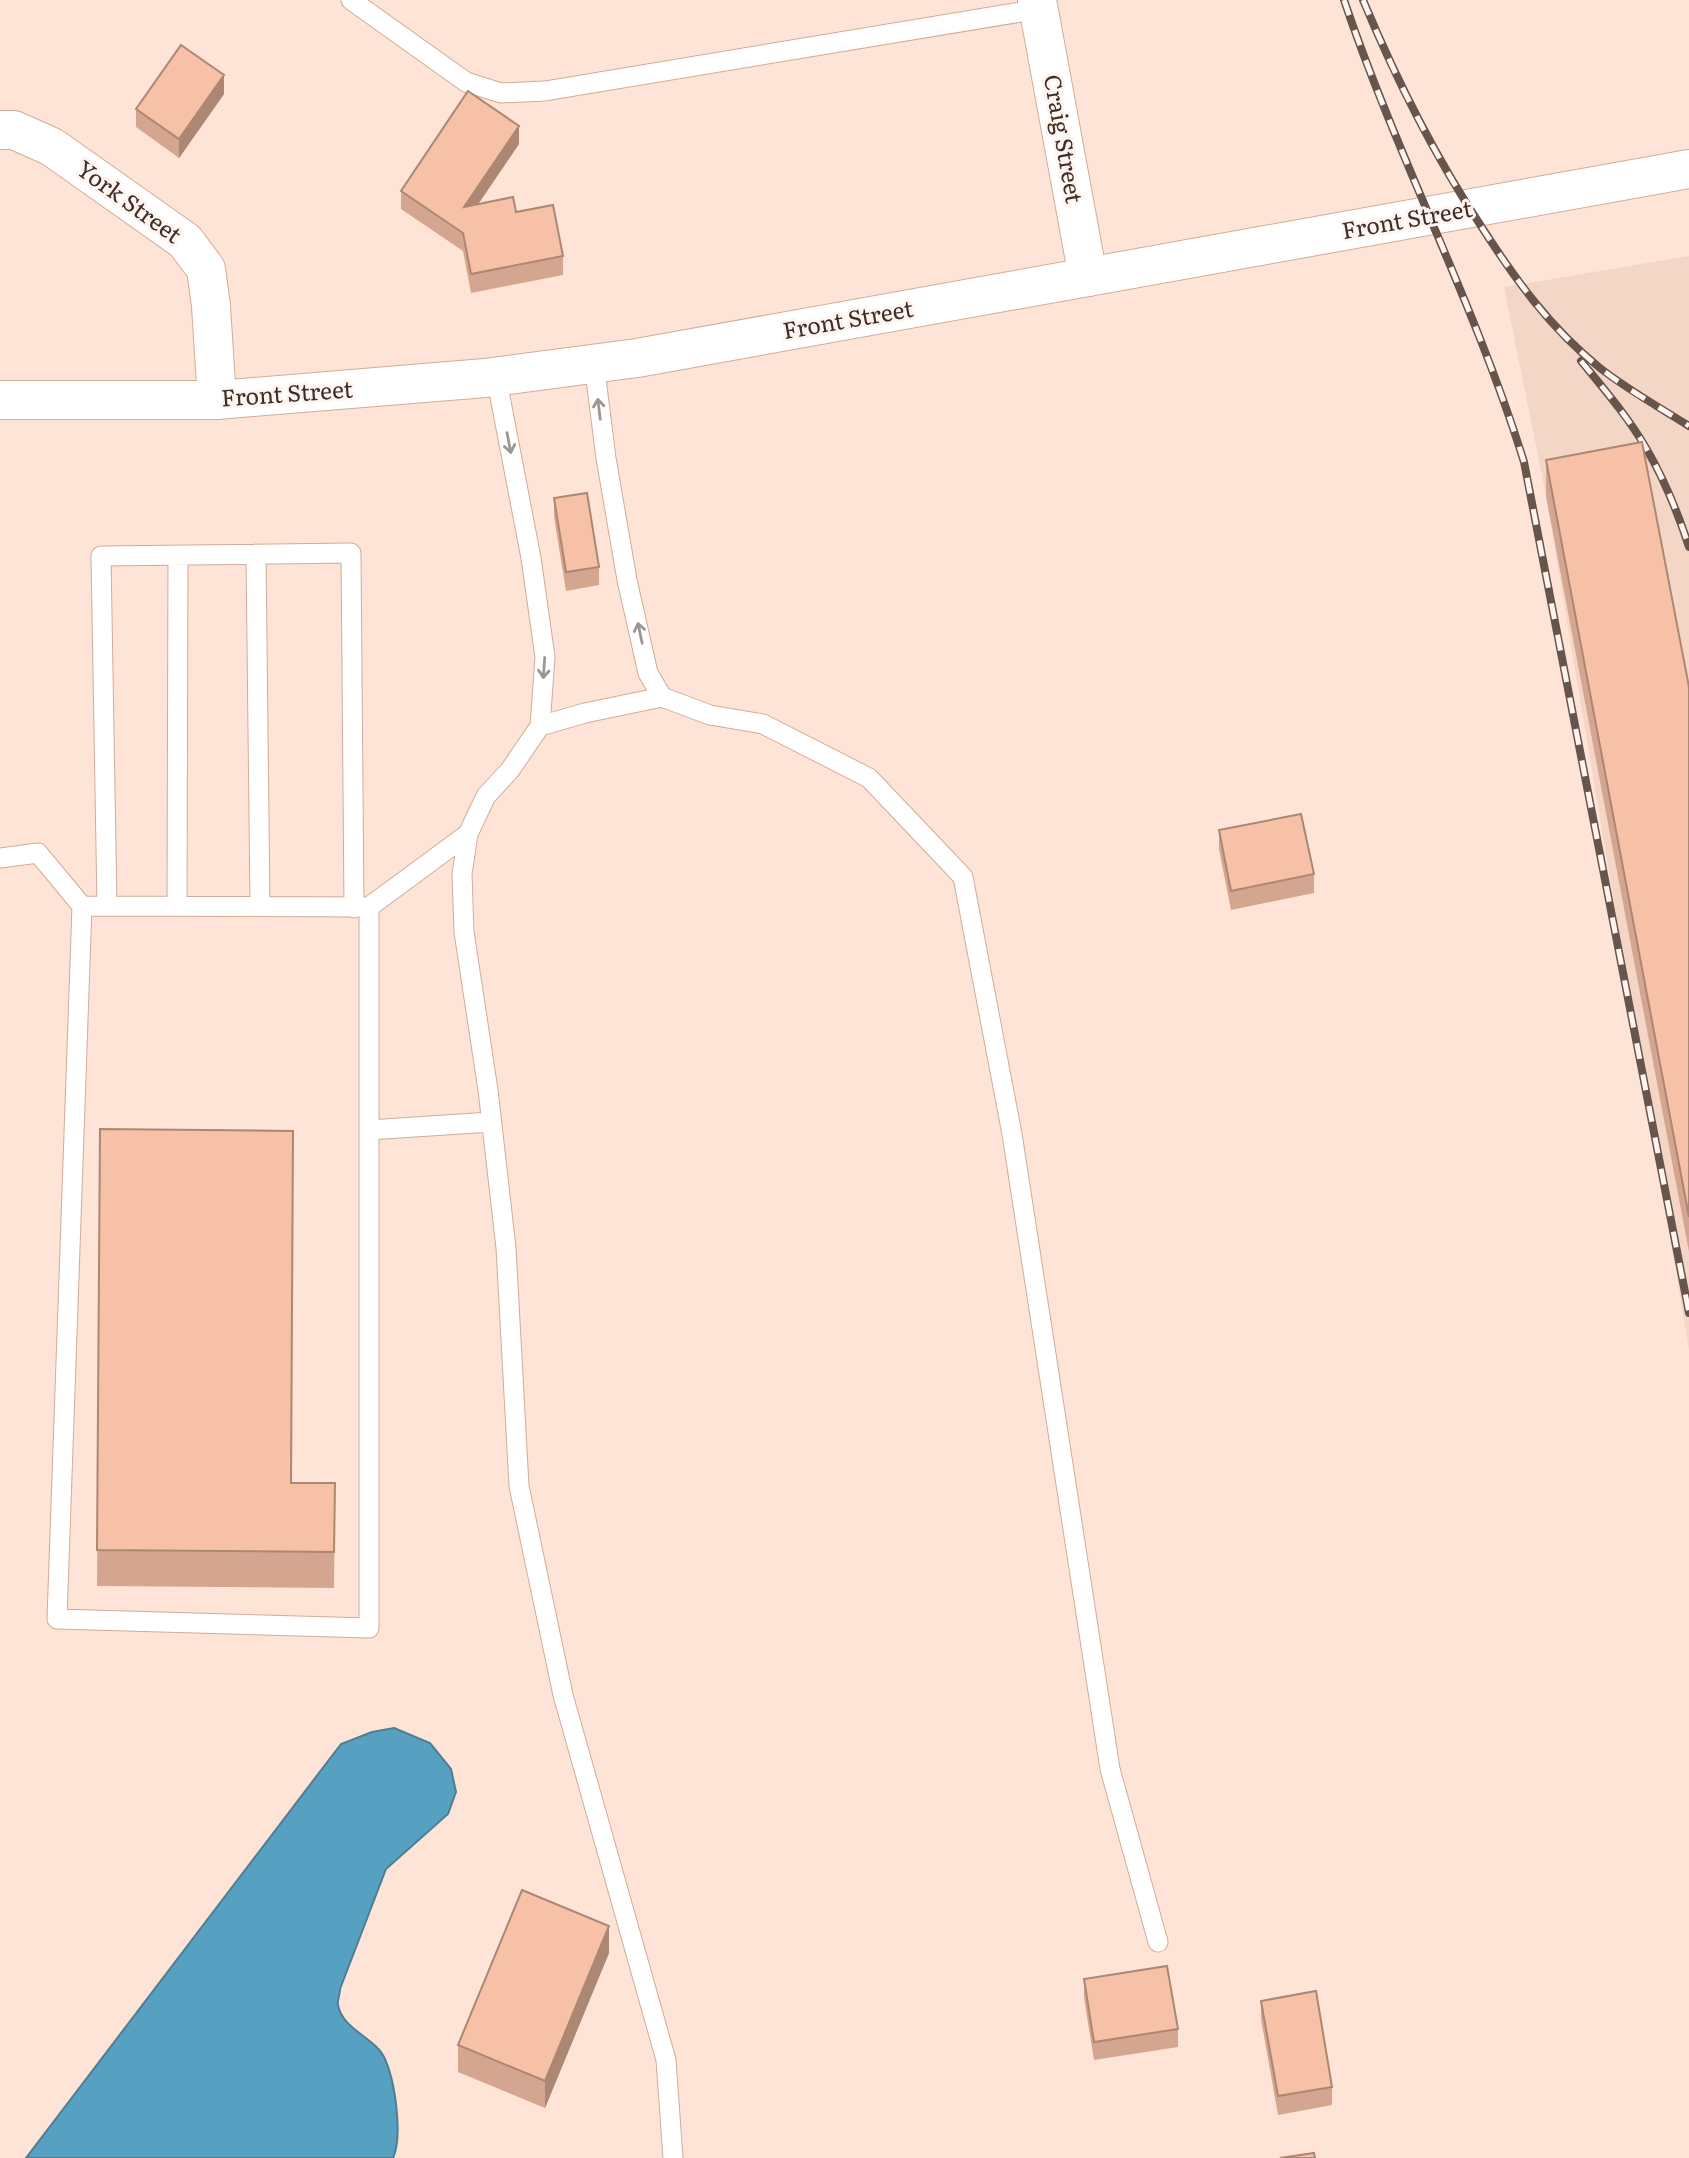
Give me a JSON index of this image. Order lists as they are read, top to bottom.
{
  "streets": {
    "street": ["Craig Street", "York Street", "Front Street"]
  },
  "crossings": [
    ["Craig Street", "Front Street"],
    ["York Street", "Front Street"]
  ]
}
